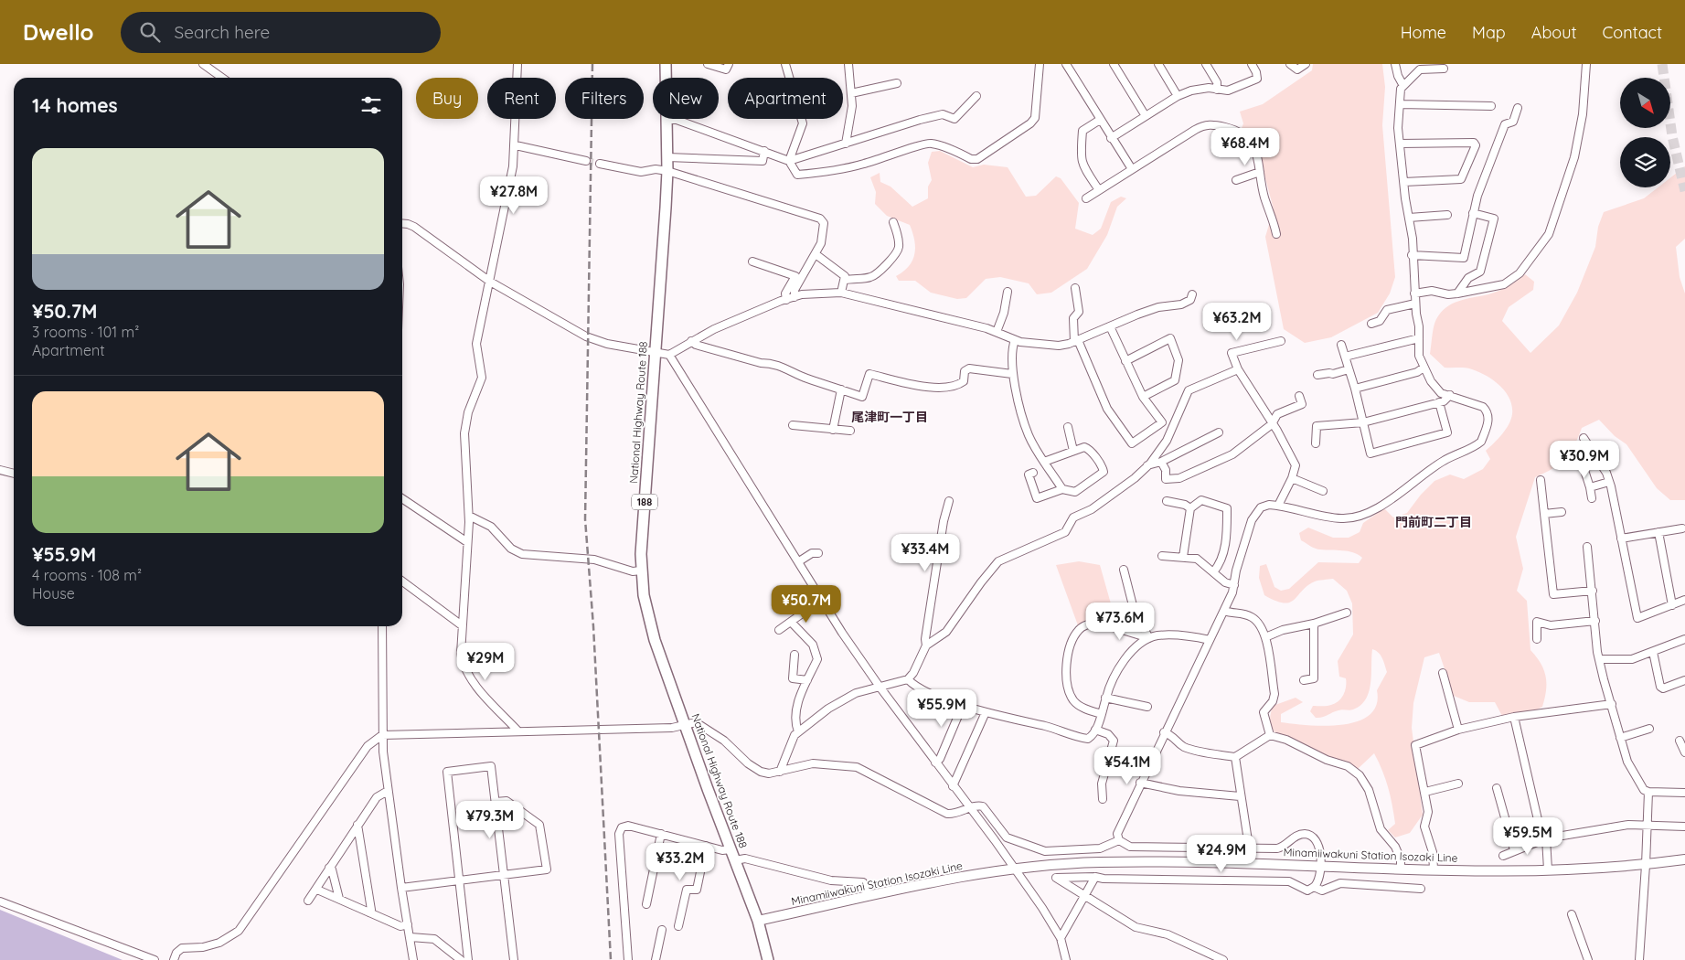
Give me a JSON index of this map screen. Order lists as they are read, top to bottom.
{
  "streets": {
    "highway": ["National Highway Route 188", "188"],
    "main road": ["Minamiiwakuni Station Isozaki Line"]
  },
  "crossings": [
    ["National Highway Route 188", "Minamiiwakuni Station Isozaki Line"]
  ],
  "districts": ["尾津町一丁目", "門前町二丁目"],
  "north": "bottom right",
  "page": {
    "header": "Dwello",
    "search": "Search here",
    "nav": [
      "Home",
      "Map",
      "About",
      "Contact"
    ],
    "chip": [
      "Buy",
      "Rent",
      "Filters",
      "New",
      "Apartment"
    ],
    "heading": "14 homes",
    "price": [
      "¥68.4M",
      "¥27.8M",
      "¥63.2M",
      "¥30.9M",
      "¥33.4M",
      "¥50.7M",
      "¥73.6M",
      "¥29M",
      "¥55.9M",
      "¥54.1M",
      "¥79.3M",
      "¥59.5M",
      "¥24.9M",
      "¥33.2M"
    ],
    "list": [
      {
        "name": "¥50.7M",
        "note": "3 rooms · 101 m² · Apartment"
      },
      {
        "name": "¥55.9M",
        "note": "4 rooms · 108 m² · House"
      }
    ]
  }
}
